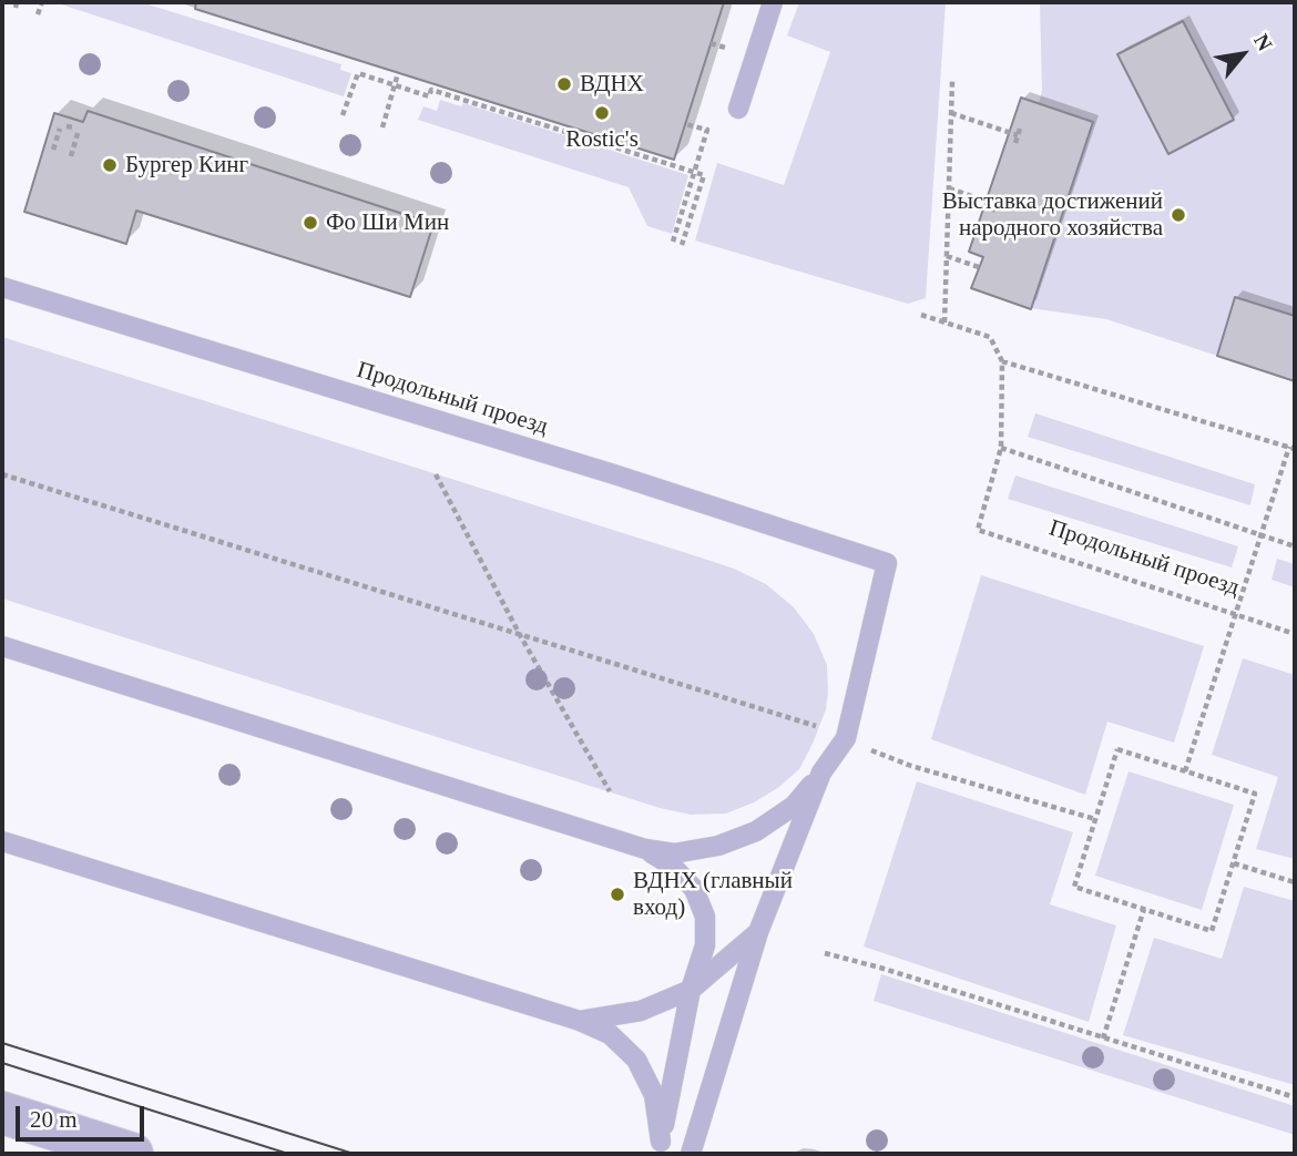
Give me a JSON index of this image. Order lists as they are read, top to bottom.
{
  "streets": {
    "lane": ["Продольный проезд"]
  },
  "places": [
    "ВДНХ",
    "Rostic's",
    "Бургер Кинг",
    "Выставка достижений народного хозяйства",
    "Фо Ши Мин",
    "ВДНХ (главный вход)"
  ],
  "scale_bar": "20 m",
  "north": "top right"
}
